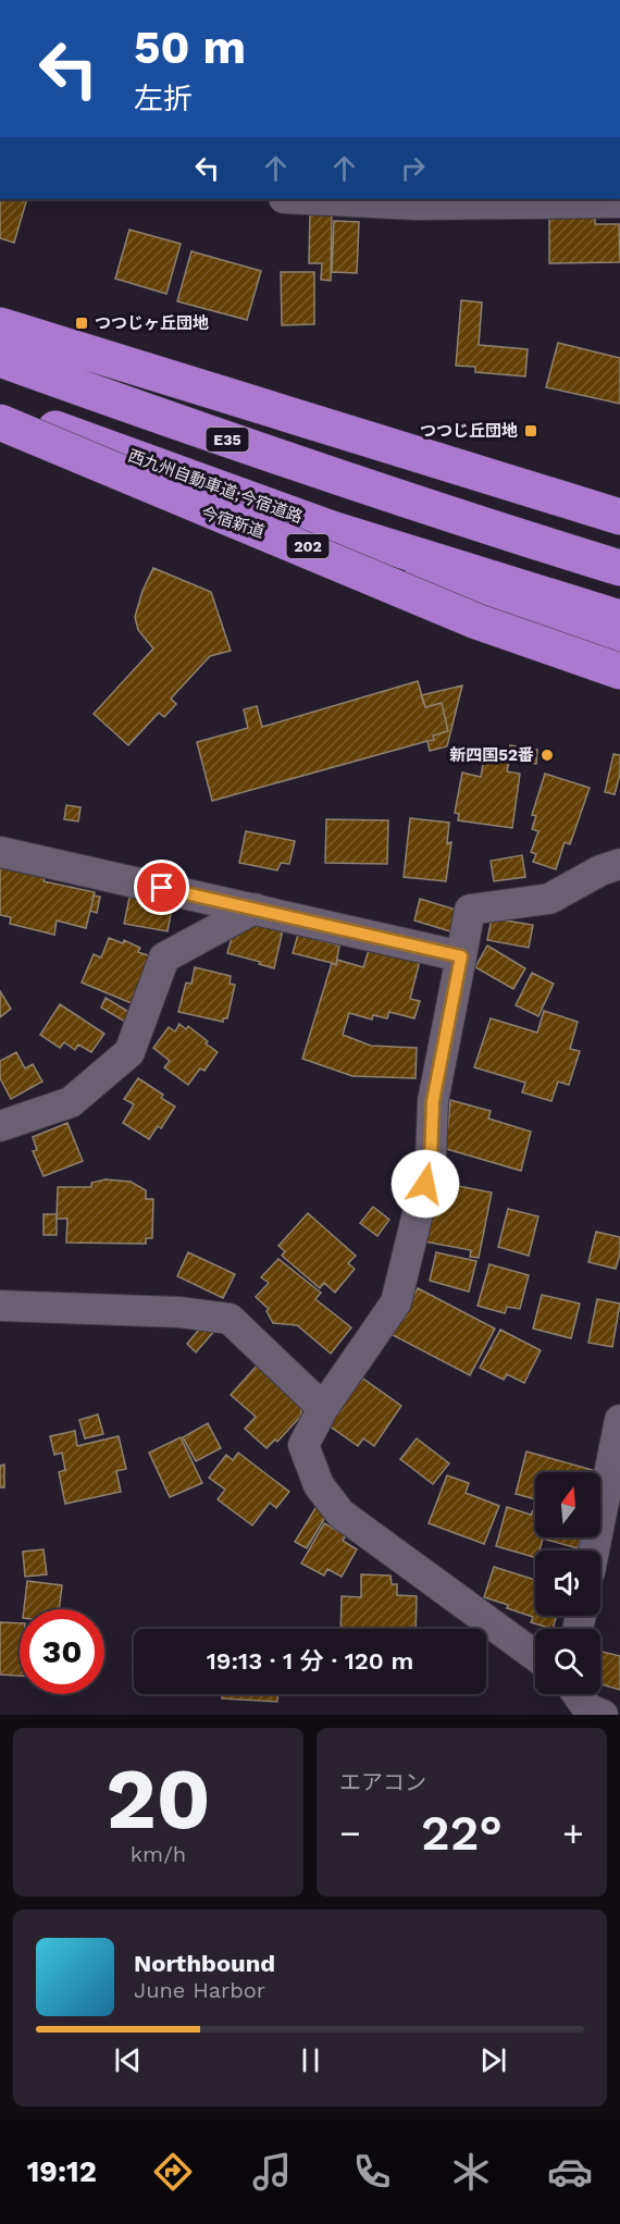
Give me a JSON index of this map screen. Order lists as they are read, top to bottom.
{
  "streets": {
    "highway": [
      "E35",
      "西九州自動車道;今宿道路",
      "今宿新道",
      "202"
    ]
  },
  "places": {
    "transit": ["つつじヶ丘団地", "つつじ丘団地"],
    "other": ["新四国52番"]
  },
  "north": "top",
  "page": {
    "turn": ["50 m", "左折"],
    "limit": "30",
    "trip": "19:13 · 1 分 · 120 m",
    "tile": [
      ["20", "km/h"],
      "エアコン"
    ],
    "heat": ["−", "22°", "+"],
    "song": ["Northbound", "June Harbor"],
    "tabs": "19:12"
  }
}
